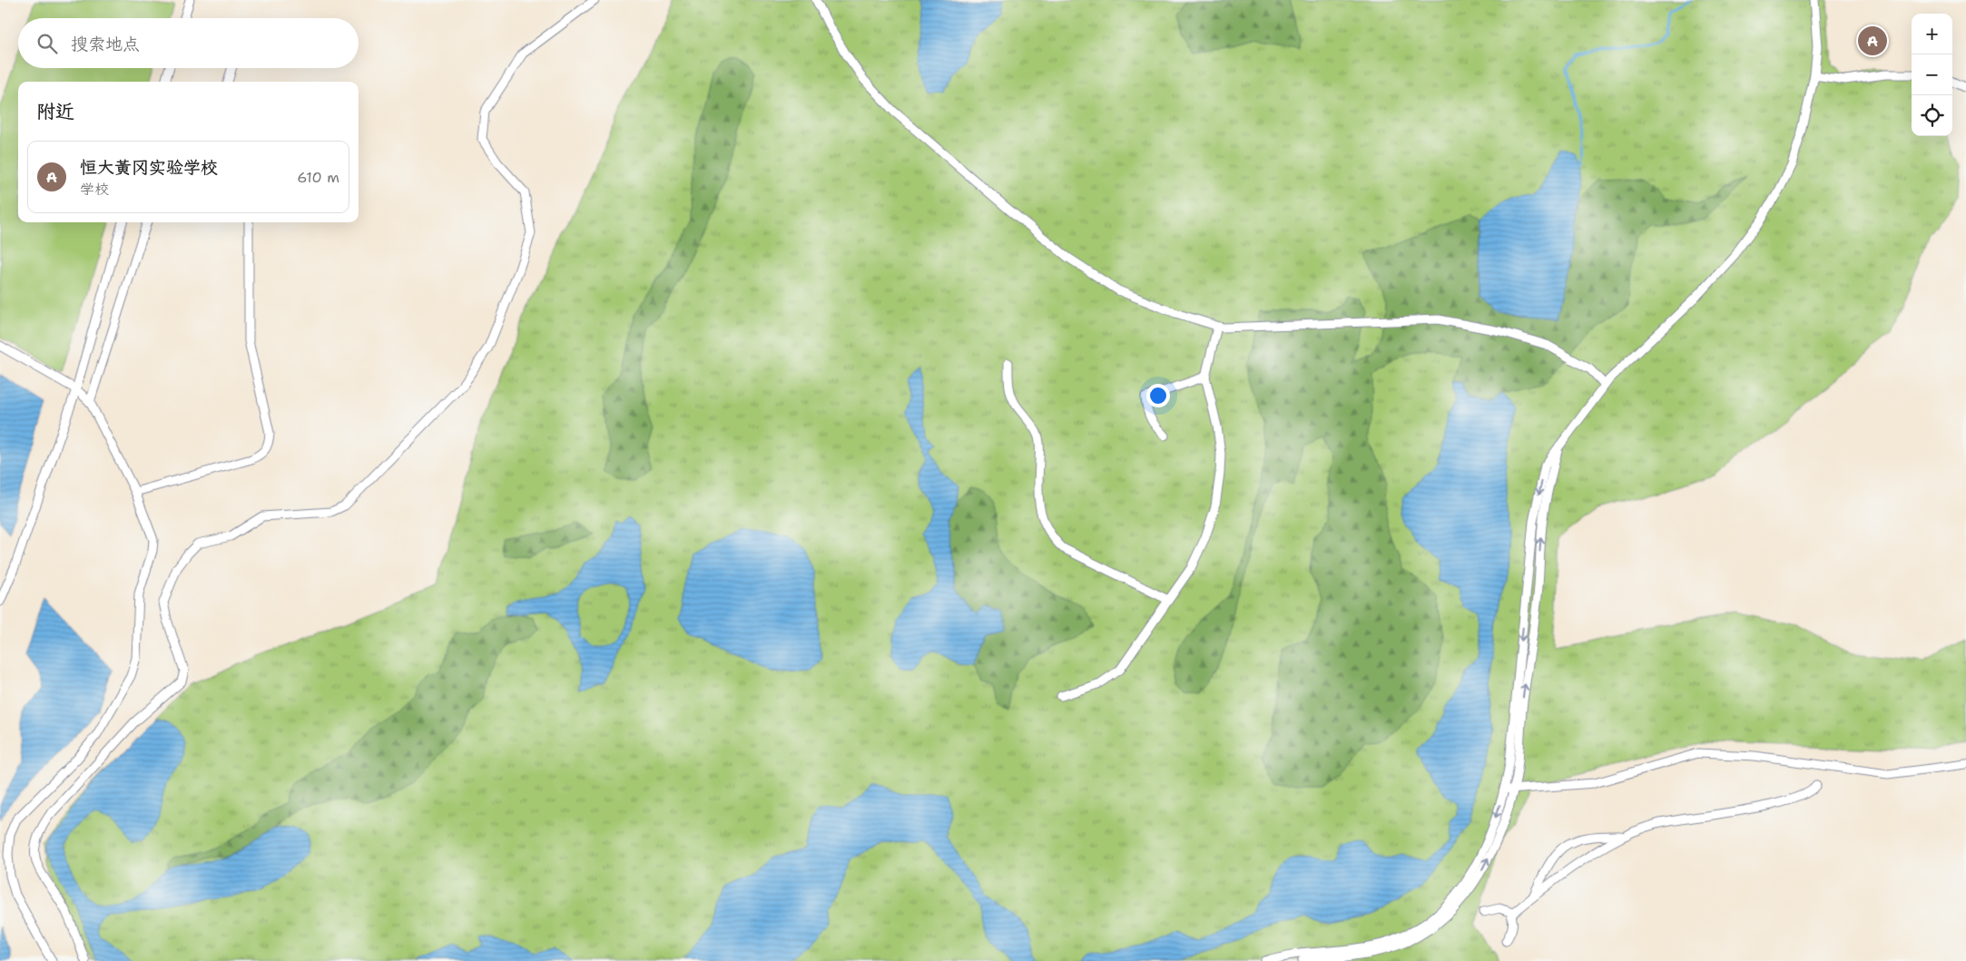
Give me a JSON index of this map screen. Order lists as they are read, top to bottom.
{
  "page": {
    "map_buttons": ["+", "−"],
    "search": "搜索地点",
    "pins": "A",
    "heading": "附近",
    "list": [
      {
        "mark": "A",
        "name": "恒大黄冈实验学校",
        "note": "学校",
        "value": "610 m"
      }
    ]
  }
}
